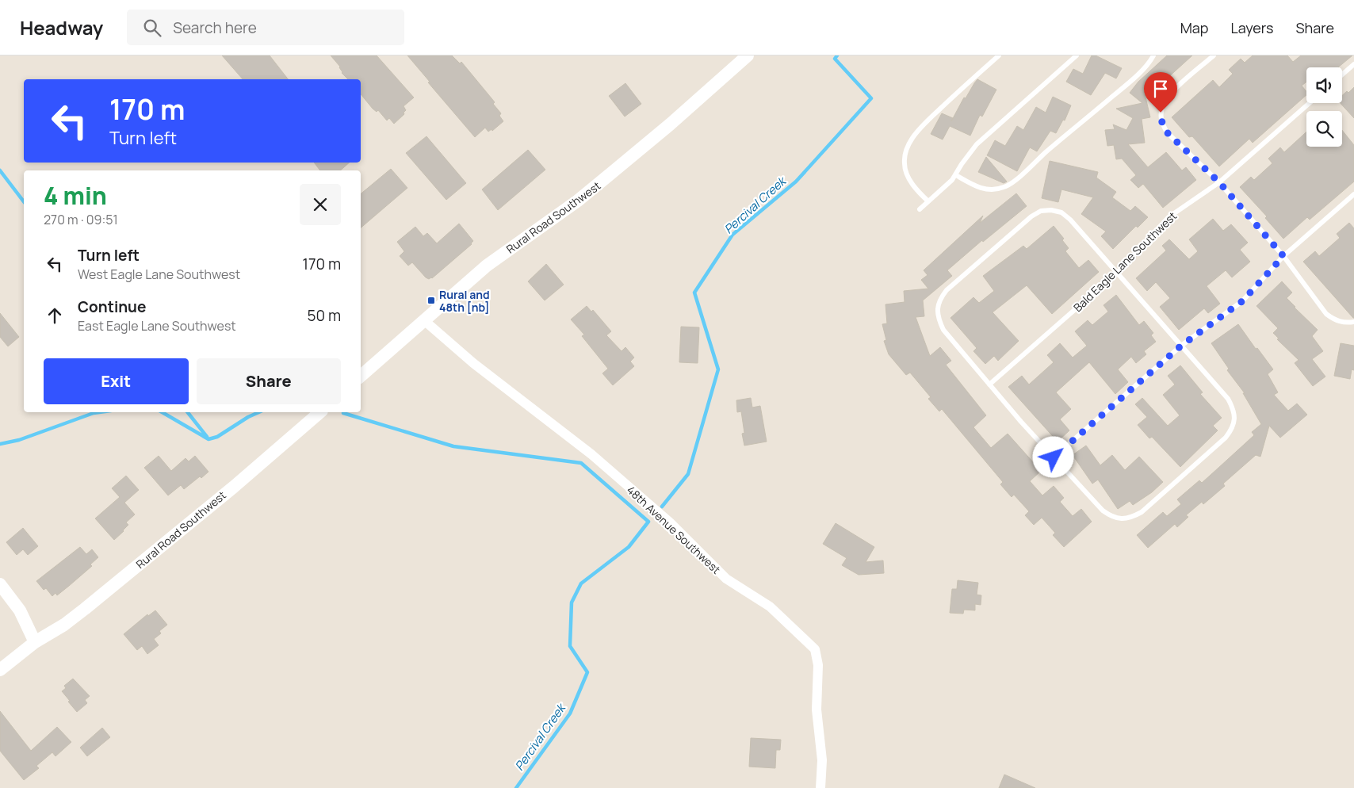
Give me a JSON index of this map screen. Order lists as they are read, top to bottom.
{
  "streets": {
    "street": ["Rural Road Southwest", "48th Avenue Southwest"],
    "lane": ["Bald Eagle Lane Southwest"]
  },
  "crossings": [
    ["Rural Road Southwest", "48th Avenue Southwest"]
  ],
  "water": ["Percival Creek"],
  "places": {
    "transit": ["Rural and 48th [nb]"]
  },
  "page": {
    "header": "Headway",
    "search": "Search here",
    "nav": ["Map", "Layers", "Share"],
    "turn": ["170 m", "Turn left"],
    "heading": ["4 min", "270 m · 09:51"],
    "list": [
      {
        "name": "Turn left",
        "note": "West Eagle Lane Southwest",
        "value": "170 m"
      },
      {
        "name": "Continue",
        "note": "East Eagle Lane Southwest",
        "value": "50 m"
      }
    ],
    "buttons": ["Exit", "Share"]
  }
}
